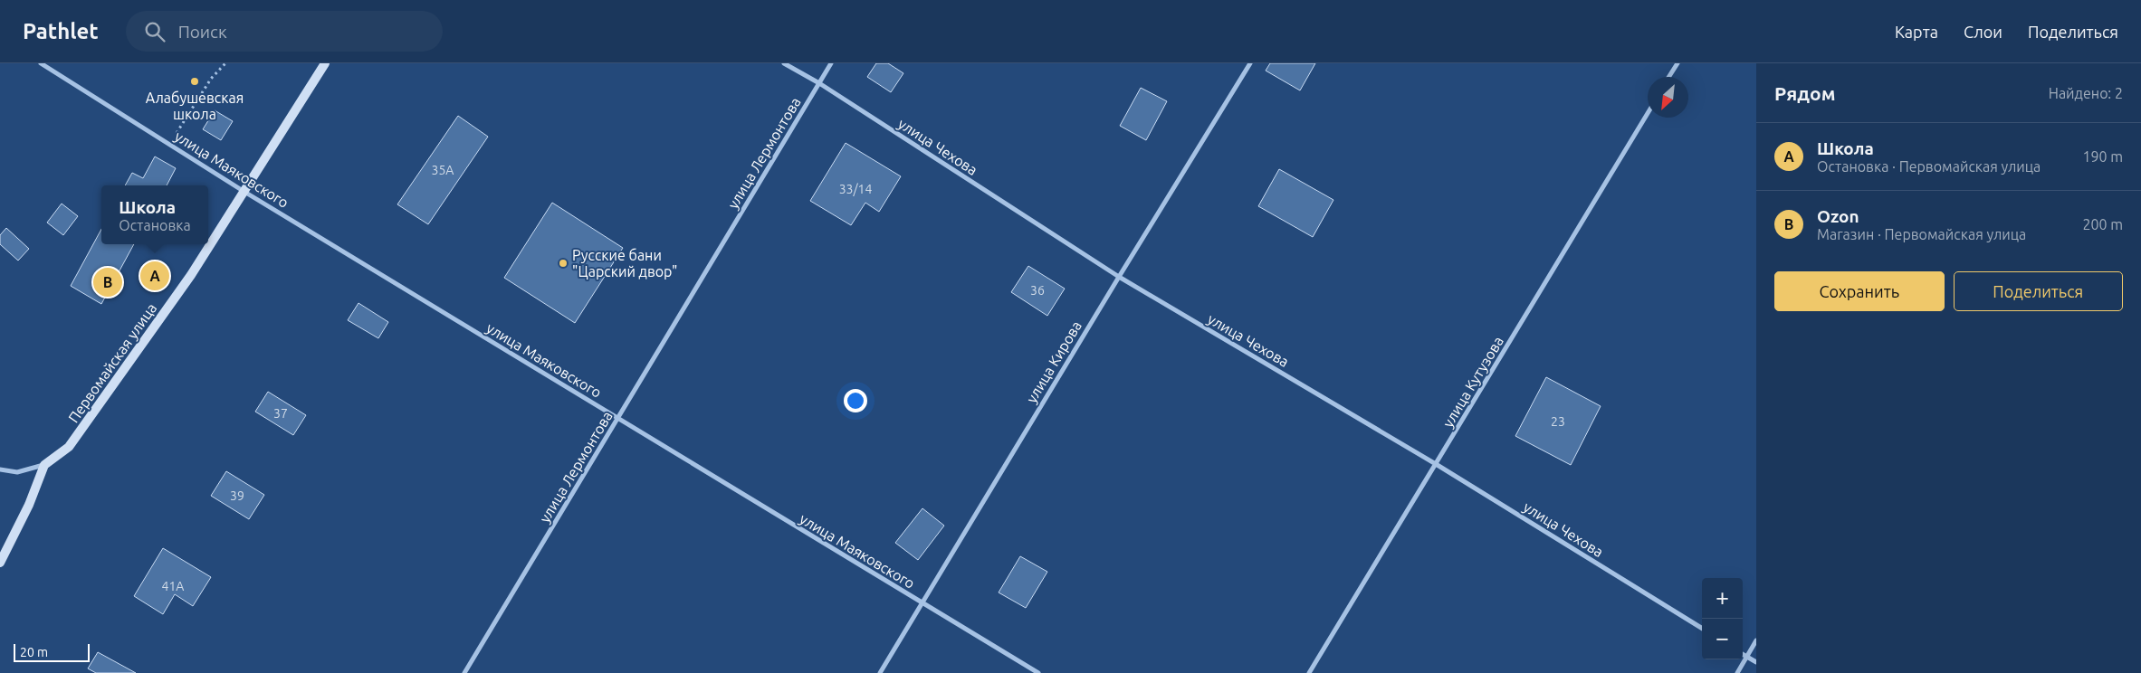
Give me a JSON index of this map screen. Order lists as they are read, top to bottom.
{
  "streets": {
    "street": [
      "улица Чехова",
      "улица Лермонтова",
      "улица Маяковского",
      "улица Кирова",
      "Первомайская улица",
      "улица Кутузова"
    ]
  },
  "crossings": [
    ["улица Чехова", "улица Лермонтова"],
    ["улица Чехова", "улица Кирова"],
    ["улица Чехова", "улица Кутузова"],
    ["улица Лермонтова", "улица Маяковского"],
    ["улица Маяковского", "улица Кирова"],
    ["улица Маяковского", "Первомайская улица"]
  ],
  "places": ["Алабушевская школа", "Русские бани \"Царский двор\""],
  "house_numbers": [
    "35А",
    "33/14",
    "36",
    "37",
    "23",
    "39",
    "41А"
  ],
  "scale_bar": "20 m",
  "north": "bottom left",
  "page": {
    "header": "Pathlet",
    "search": "Поиск",
    "nav": ["Карта", "Слои", "Поделиться"],
    "heading": ["Рядом", "Найдено: 2"],
    "list": [
      {
        "mark": "A",
        "name": "Школа",
        "note": "Остановка · Первомайская улица",
        "value": "190 m"
      },
      {
        "mark": "B",
        "name": "Ozon",
        "note": "Магазин · Первомайская улица",
        "value": "200 m"
      }
    ],
    "popup": ["Школа", "Остановка"],
    "buttons": ["Сохранить", "Поделиться"],
    "pins": ["A", "B"],
    "map_buttons": ["+", "−"],
    "scale": "20 m"
  }
}
